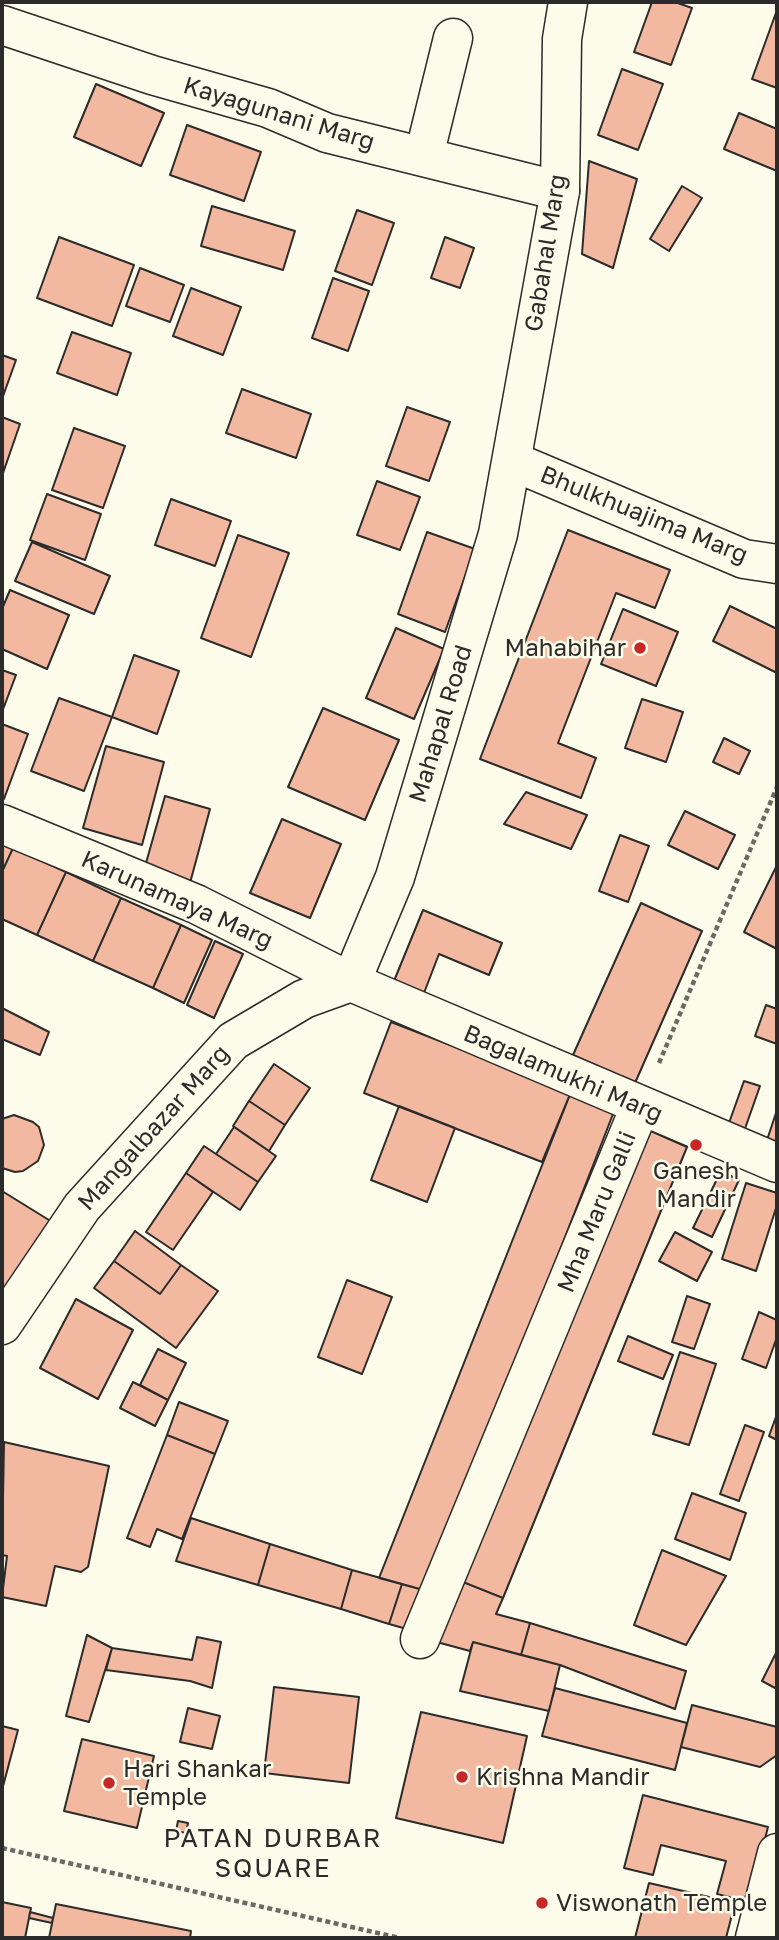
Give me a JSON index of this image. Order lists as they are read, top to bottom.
{
  "streets": {
    "street": [
      "Kayagunani Marg",
      "Gabahal Marg",
      "Bhulkhuajima Marg",
      "Mahapal Road",
      "Karunamaya Marg",
      "Bagalamukhi Marg",
      "Mangalbazar Marg",
      "Mha Maru Galli"
    ]
  },
  "crossings": [
    ["Kayagunani Marg", "Gabahal Marg"],
    ["Gabahal Marg", "Bhulkhuajima Marg"],
    ["Gabahal Marg", "Mahapal Road"],
    ["Bhulkhuajima Marg", "Mahapal Road"],
    ["Mahapal Road", "Karunamaya Marg"],
    ["Mahapal Road", "Bagalamukhi Marg"],
    ["Mahapal Road", "Mangalbazar Marg"],
    ["Karunamaya Marg", "Bagalamukhi Marg"],
    ["Karunamaya Marg", "Mangalbazar Marg"],
    ["Bagalamukhi Marg", "Mangalbazar Marg"],
    ["Bagalamukhi Marg", "Mha Maru Galli"]
  ],
  "districts": ["PATAN DURBAR SQUARE"],
  "places": [
    "Mahabihar",
    "Ganesh Mandir",
    "Krishna Mandir",
    "Hari Shankar Temple",
    "Viswonath Temple"
  ]
}
